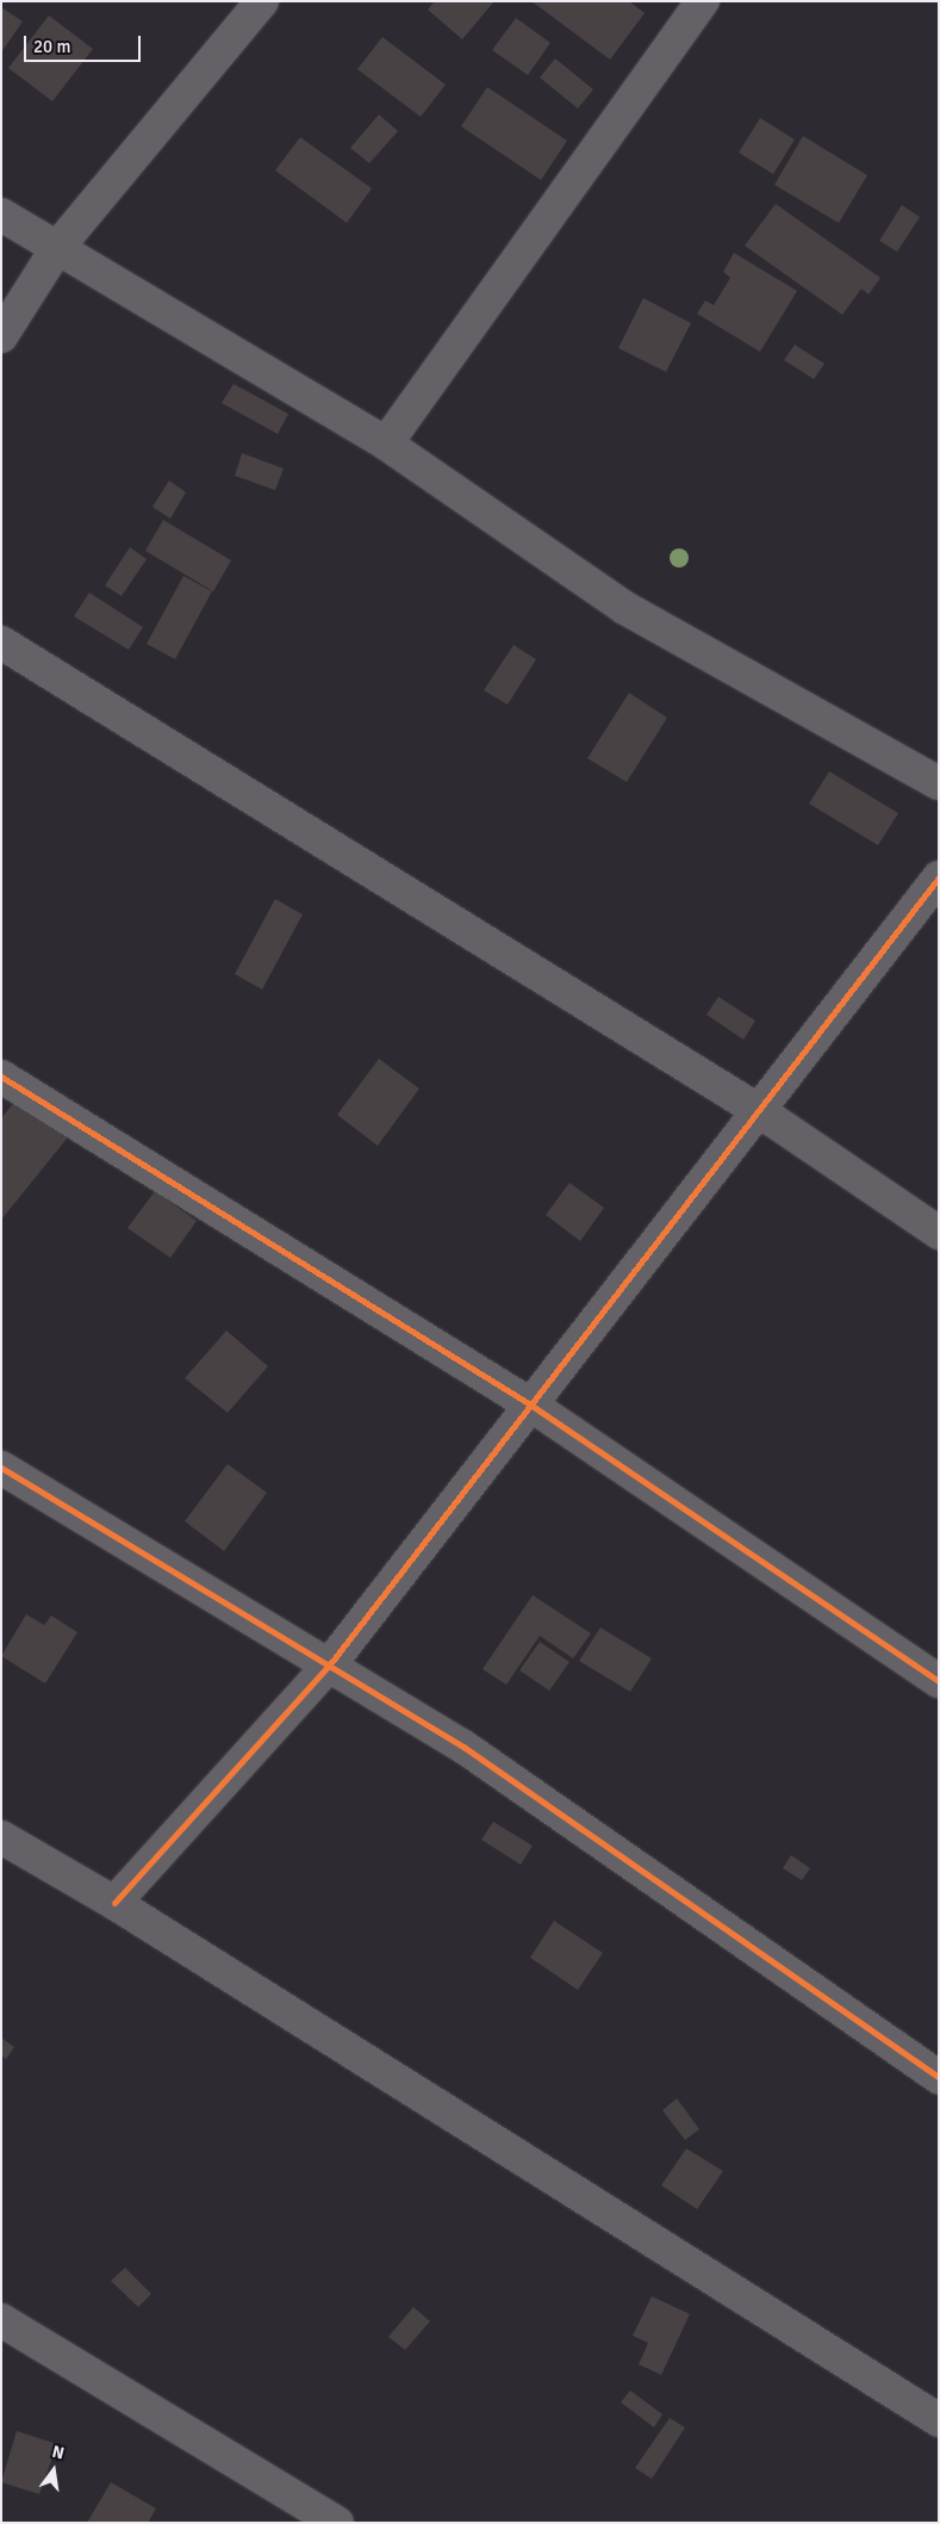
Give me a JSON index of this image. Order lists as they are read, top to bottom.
{
  "scale_bar": "20 m",
  "north": "top"
}
